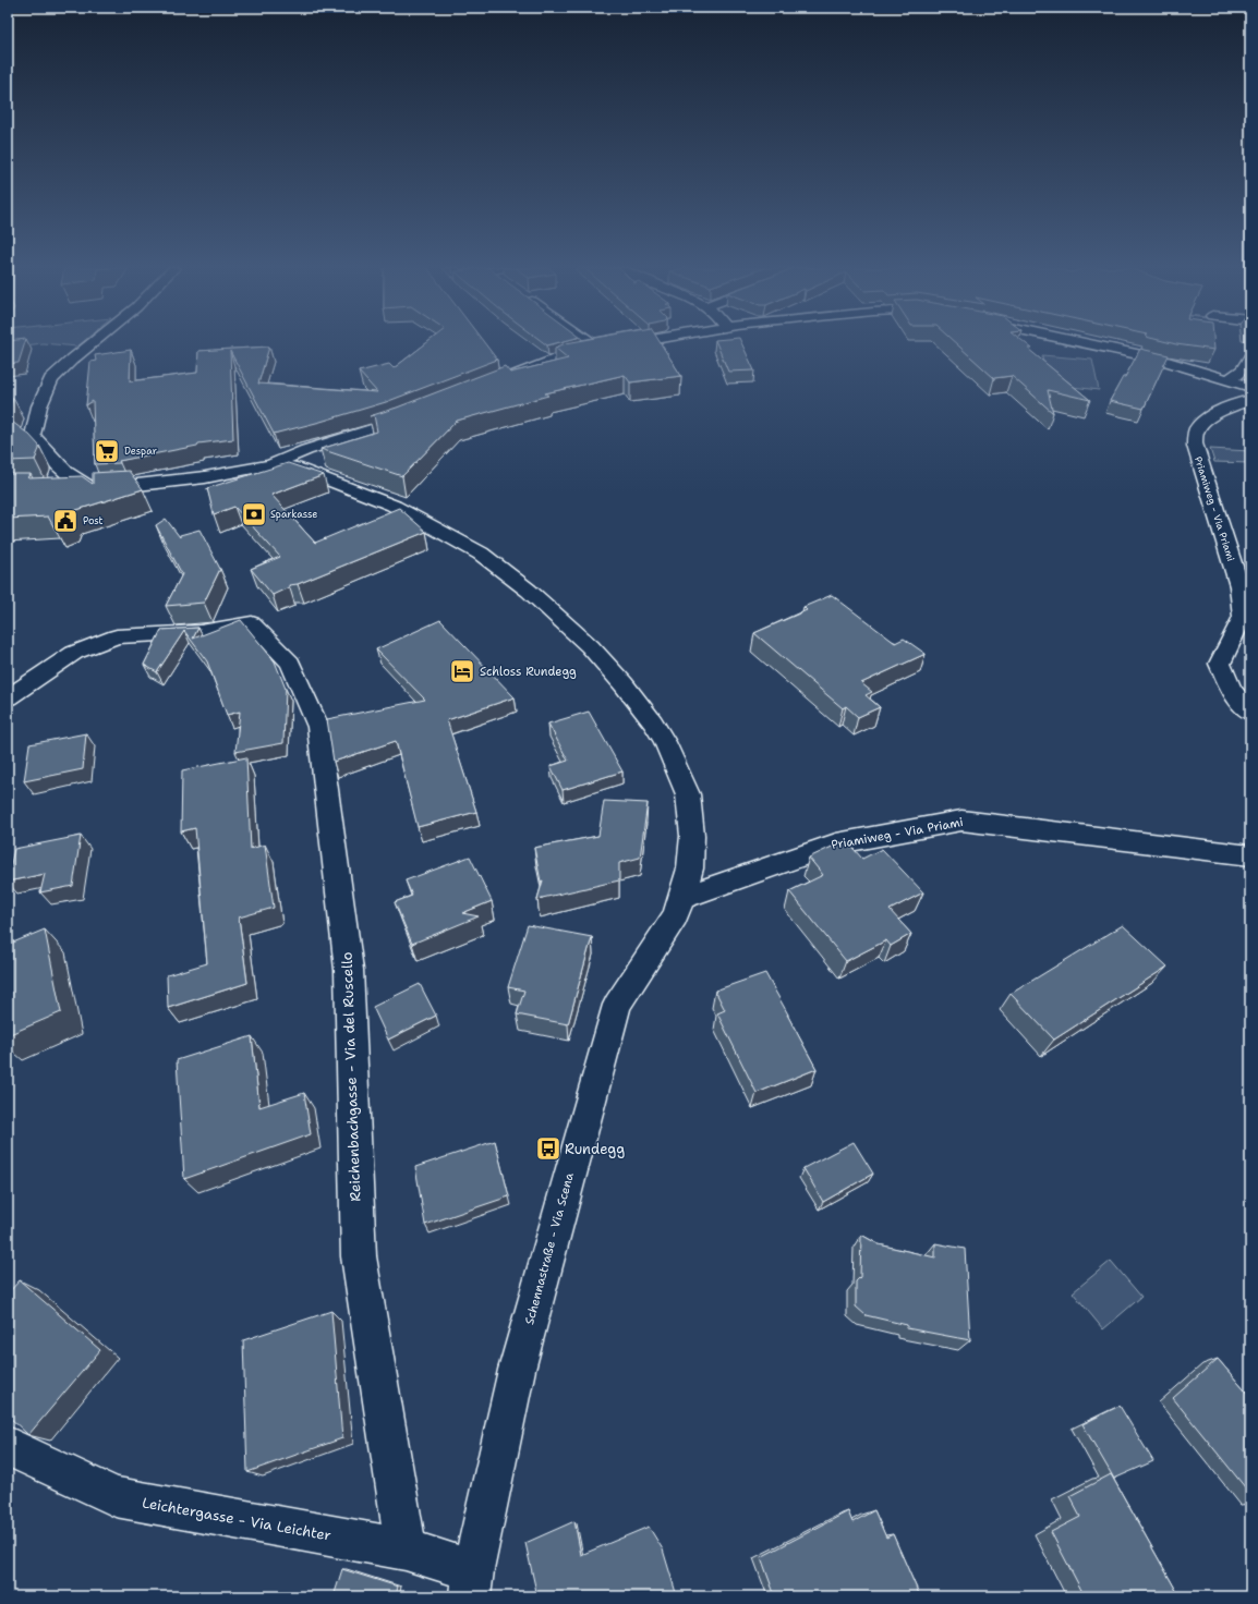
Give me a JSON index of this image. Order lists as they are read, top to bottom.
{
  "streets": {
    "street": [
      "Priamiweg - Via Priami",
      "Reichenbachgasse - Via del Ruscello",
      "Schennastraße - Via Scena",
      "Leichtergasse - Via Leichter"
    ]
  },
  "crossings": [
    ["Priamiweg - Via Priami", "Schennastraße - Via Scena"],
    ["Reichenbachgasse - Via del Ruscello", "Leichtergasse - Via Leichter"],
    ["Schennastraße - Via Scena", "Leichtergasse - Via Leichter"]
  ],
  "places": {
    "supermarket": ["Despar"],
    "bank": ["Sparkasse"],
    "public building": ["Post"],
    "hotel": ["Schloss Rundegg"],
    "bus stop": ["Rundegg"]
  }
}
